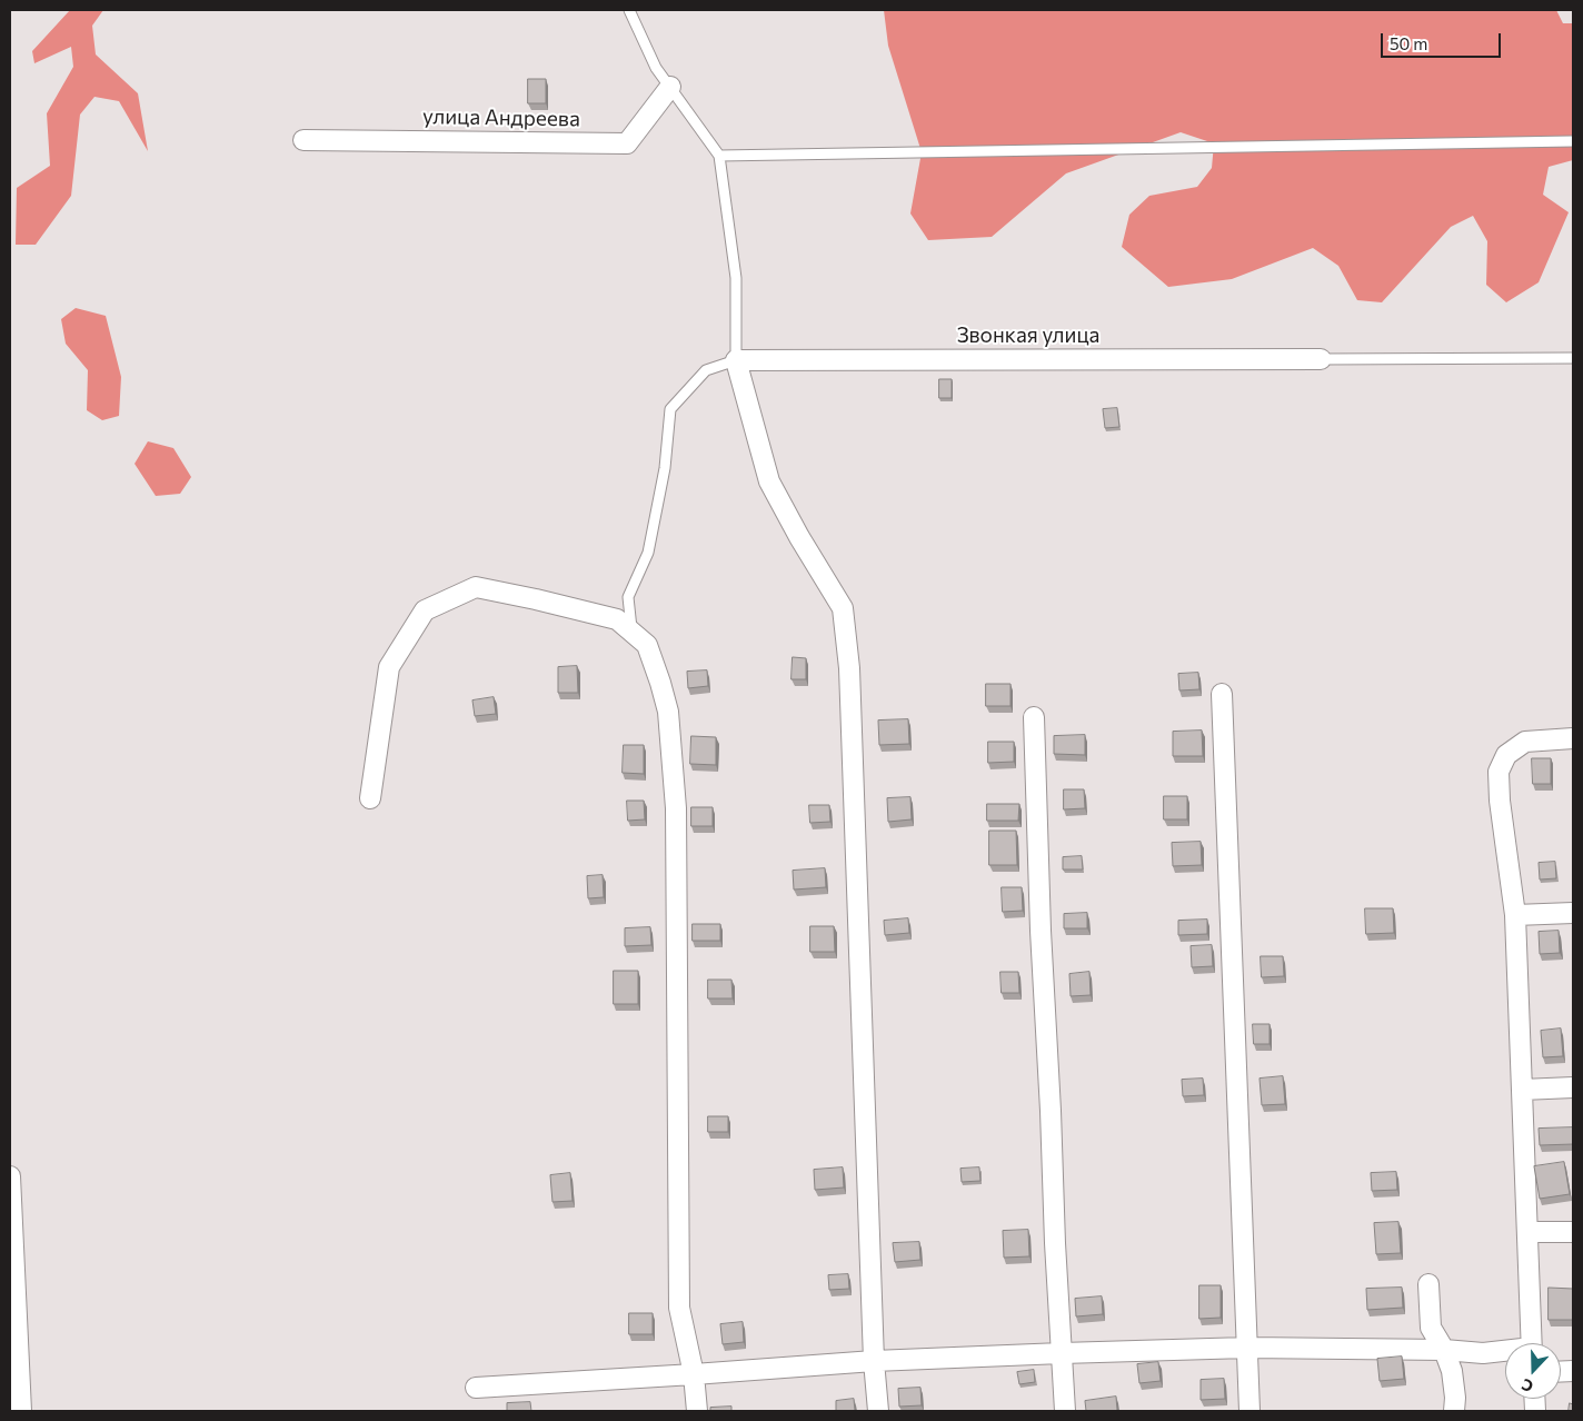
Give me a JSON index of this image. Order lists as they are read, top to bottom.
{
  "streets": {
    "street": ["улица Андреева", "Звонкая улица"]
  },
  "scale_bar": "50 m",
  "north": "bottom"
}
